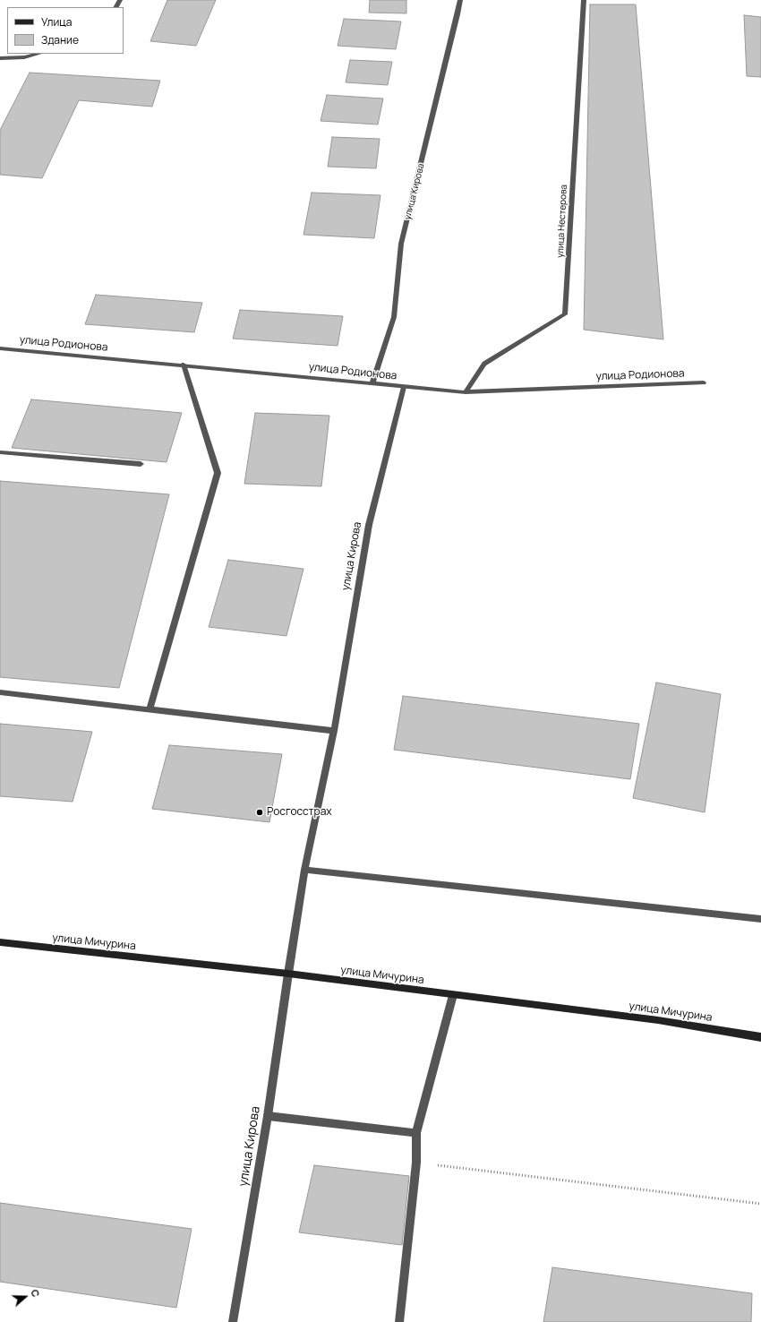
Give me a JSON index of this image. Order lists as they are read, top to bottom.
{
  "streets": {
    "main road": ["улица Мичурина"],
    "street": ["улица Кирова", "улица Нестерова", "улица Родионова"]
  },
  "crossings": [
    ["улица Кирова", "улица Родионова"],
    ["улица Кирова", "улица Мичурина"],
    ["улица Нестерова", "улица Родионова"]
  ],
  "places": ["Росгосстрах"],
  "legend": ["Улица", "Здание"],
  "north": "right"
}
